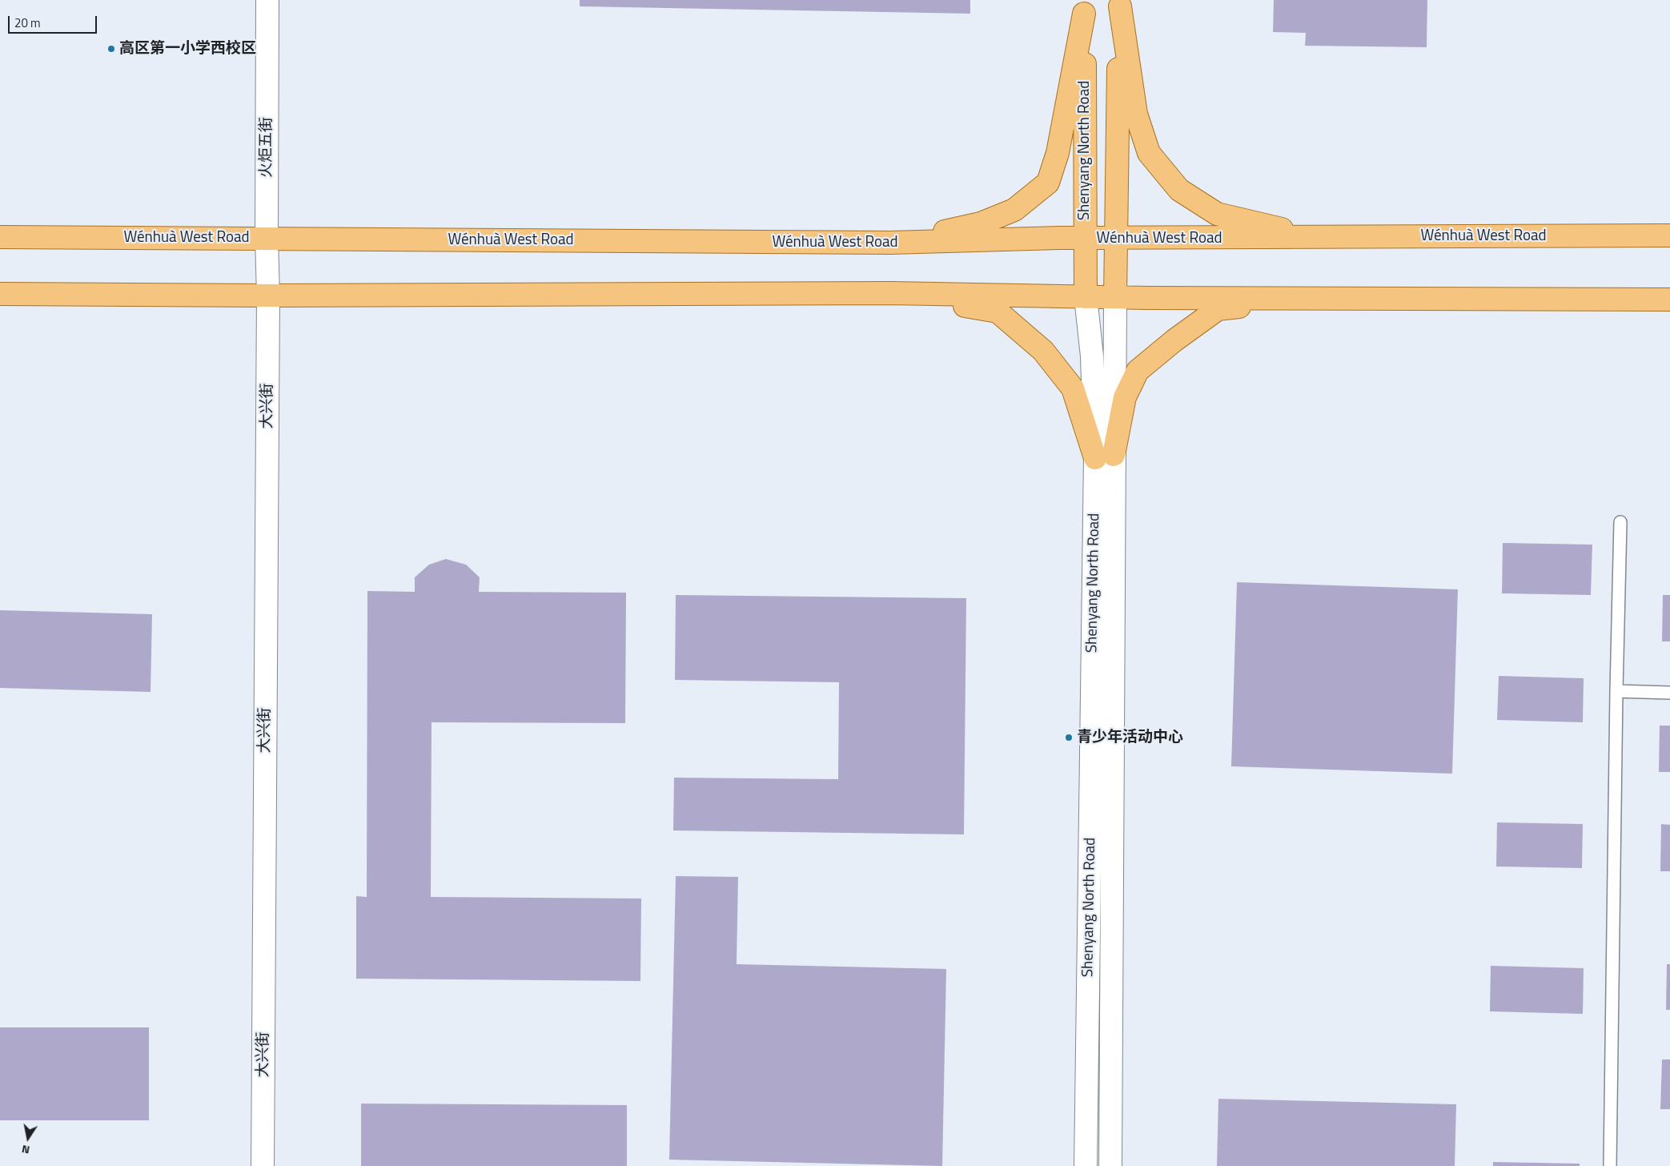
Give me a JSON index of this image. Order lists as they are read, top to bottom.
{
  "streets": {
    "main road": ["Shenyang North Road", "Wénhuà West Road"],
    "street": ["火炬五街", "大兴街"]
  },
  "crossings": [
    ["火炬五街", "Wénhuà West Road"],
    ["火炬五街", "大兴街"],
    ["Shenyang North Road", "Wénhuà West Road"]
  ],
  "places": ["高区第一小学西校区", "青少年活动中心"],
  "scale_bar": "20 m",
  "north": "bottom"
}
